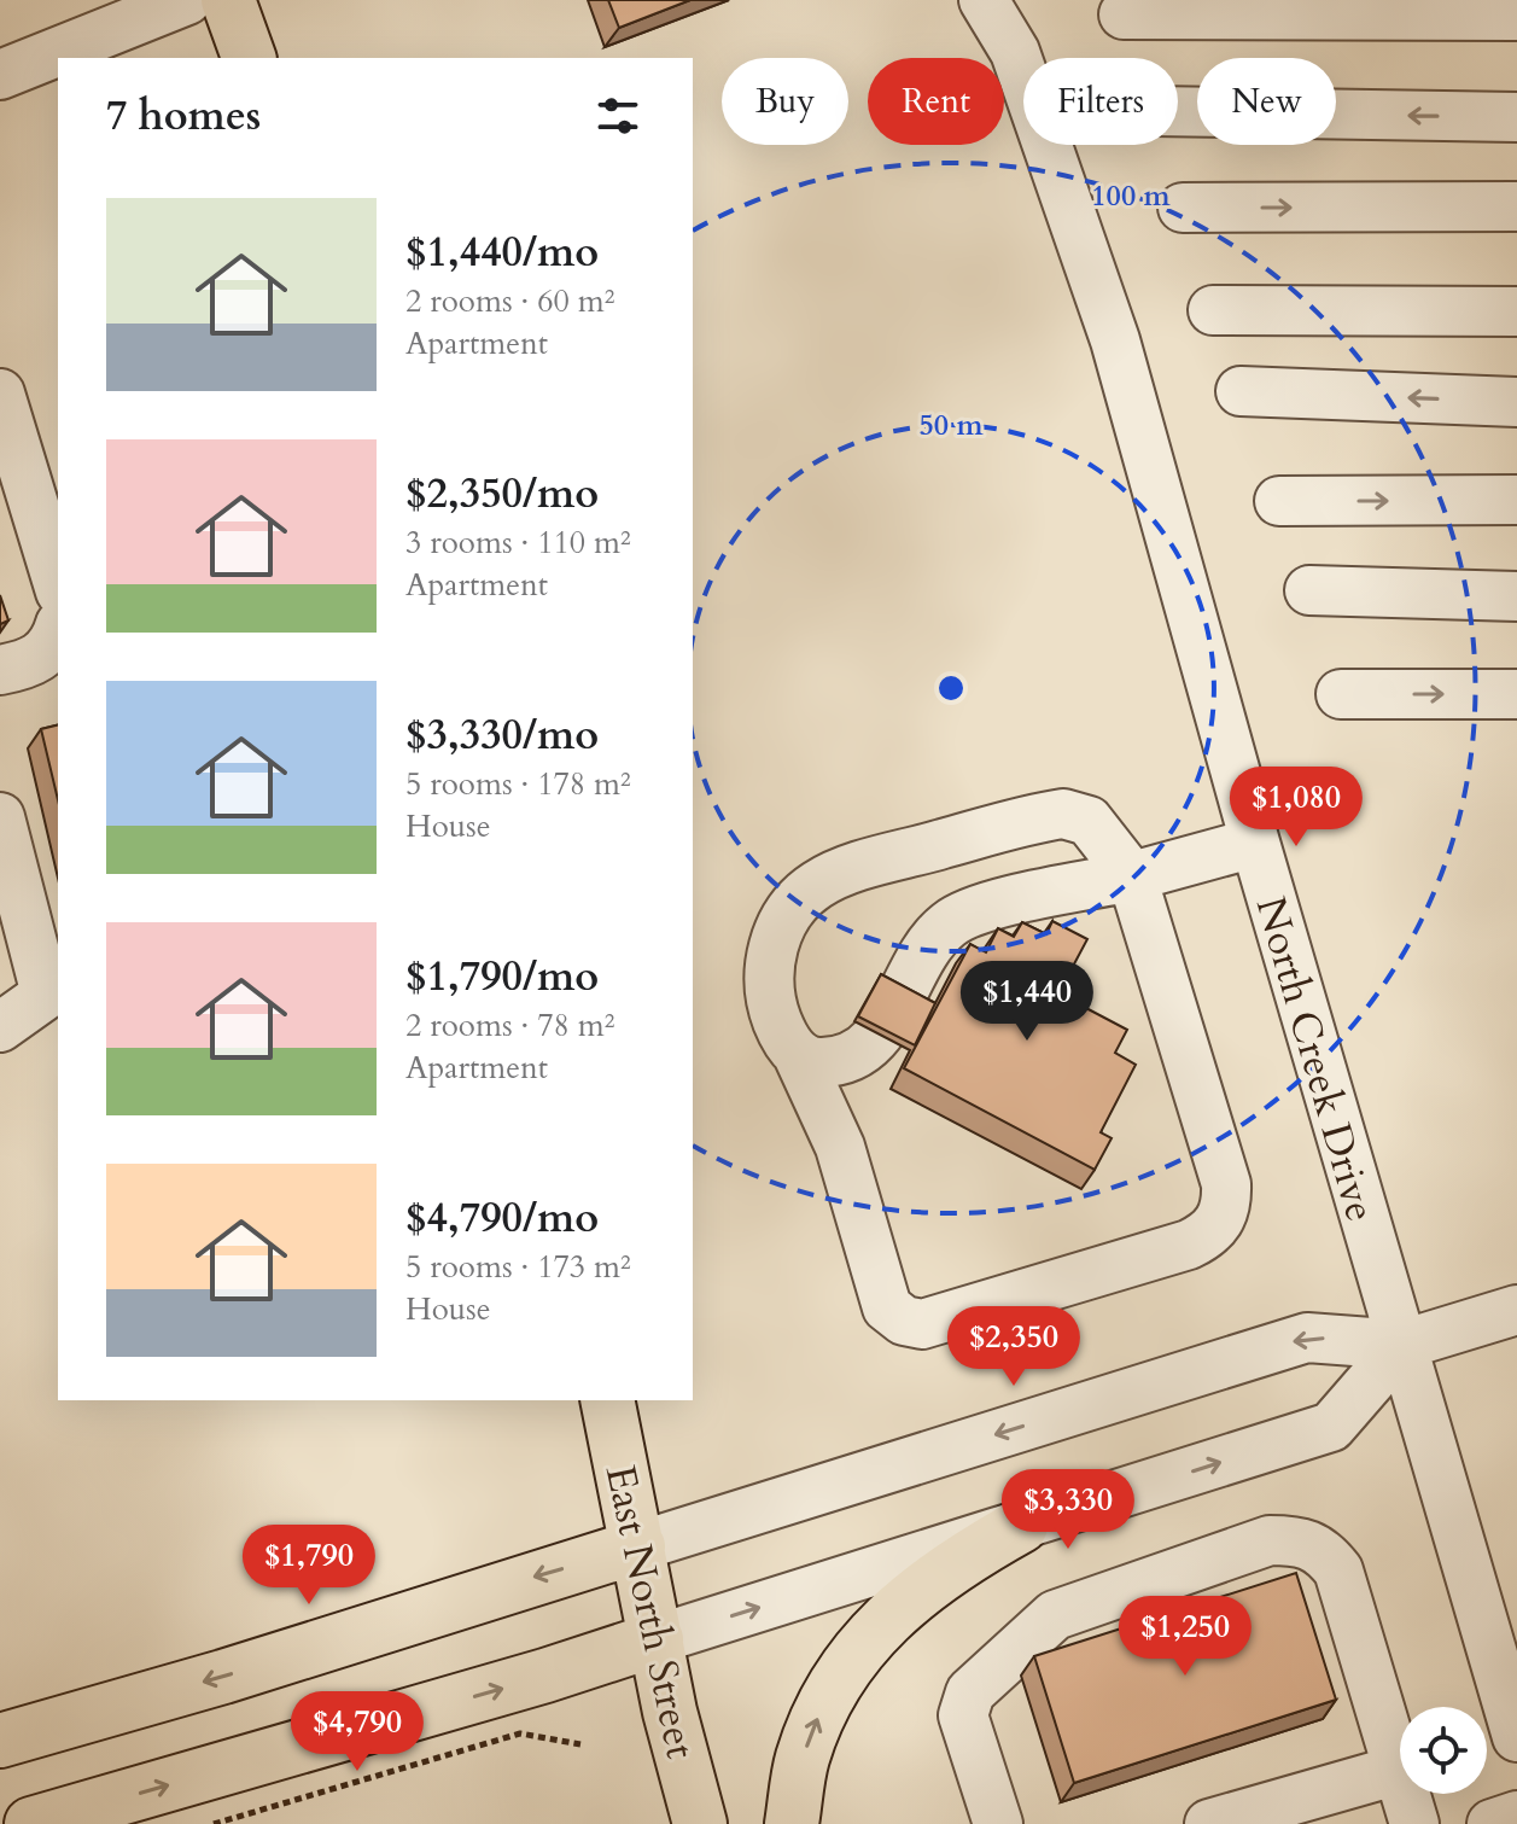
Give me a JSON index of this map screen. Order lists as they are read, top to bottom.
{
  "streets": {
    "main road": ["East North Street"],
    "street": ["North Creek Drive"]
  },
  "page": {
    "chip": [
      "Buy",
      "Rent",
      "Filters",
      "New"
    ],
    "heading": "7 homes",
    "list": [
      {
        "name": "$1,440/mo",
        "note": "2 rooms · 60 m² · Apartment"
      },
      {
        "name": "$2,350/mo",
        "note": "3 rooms · 110 m² · Apartment"
      },
      {
        "name": "$3,330/mo",
        "note": "5 rooms · 178 m² · House"
      },
      {
        "name": "$1,790/mo",
        "note": "2 rooms · 78 m² · Apartment"
      },
      {
        "name": "$4,790/mo",
        "note": "5 rooms · 173 m² · House"
      }
    ],
    "price": [
      "$1,080",
      "$1,440",
      "$2,350",
      "$3,330",
      "$1,790",
      "$1,250",
      "$4,790"
    ]
  },
  "rings": ["100 m", "50 m"]
}
